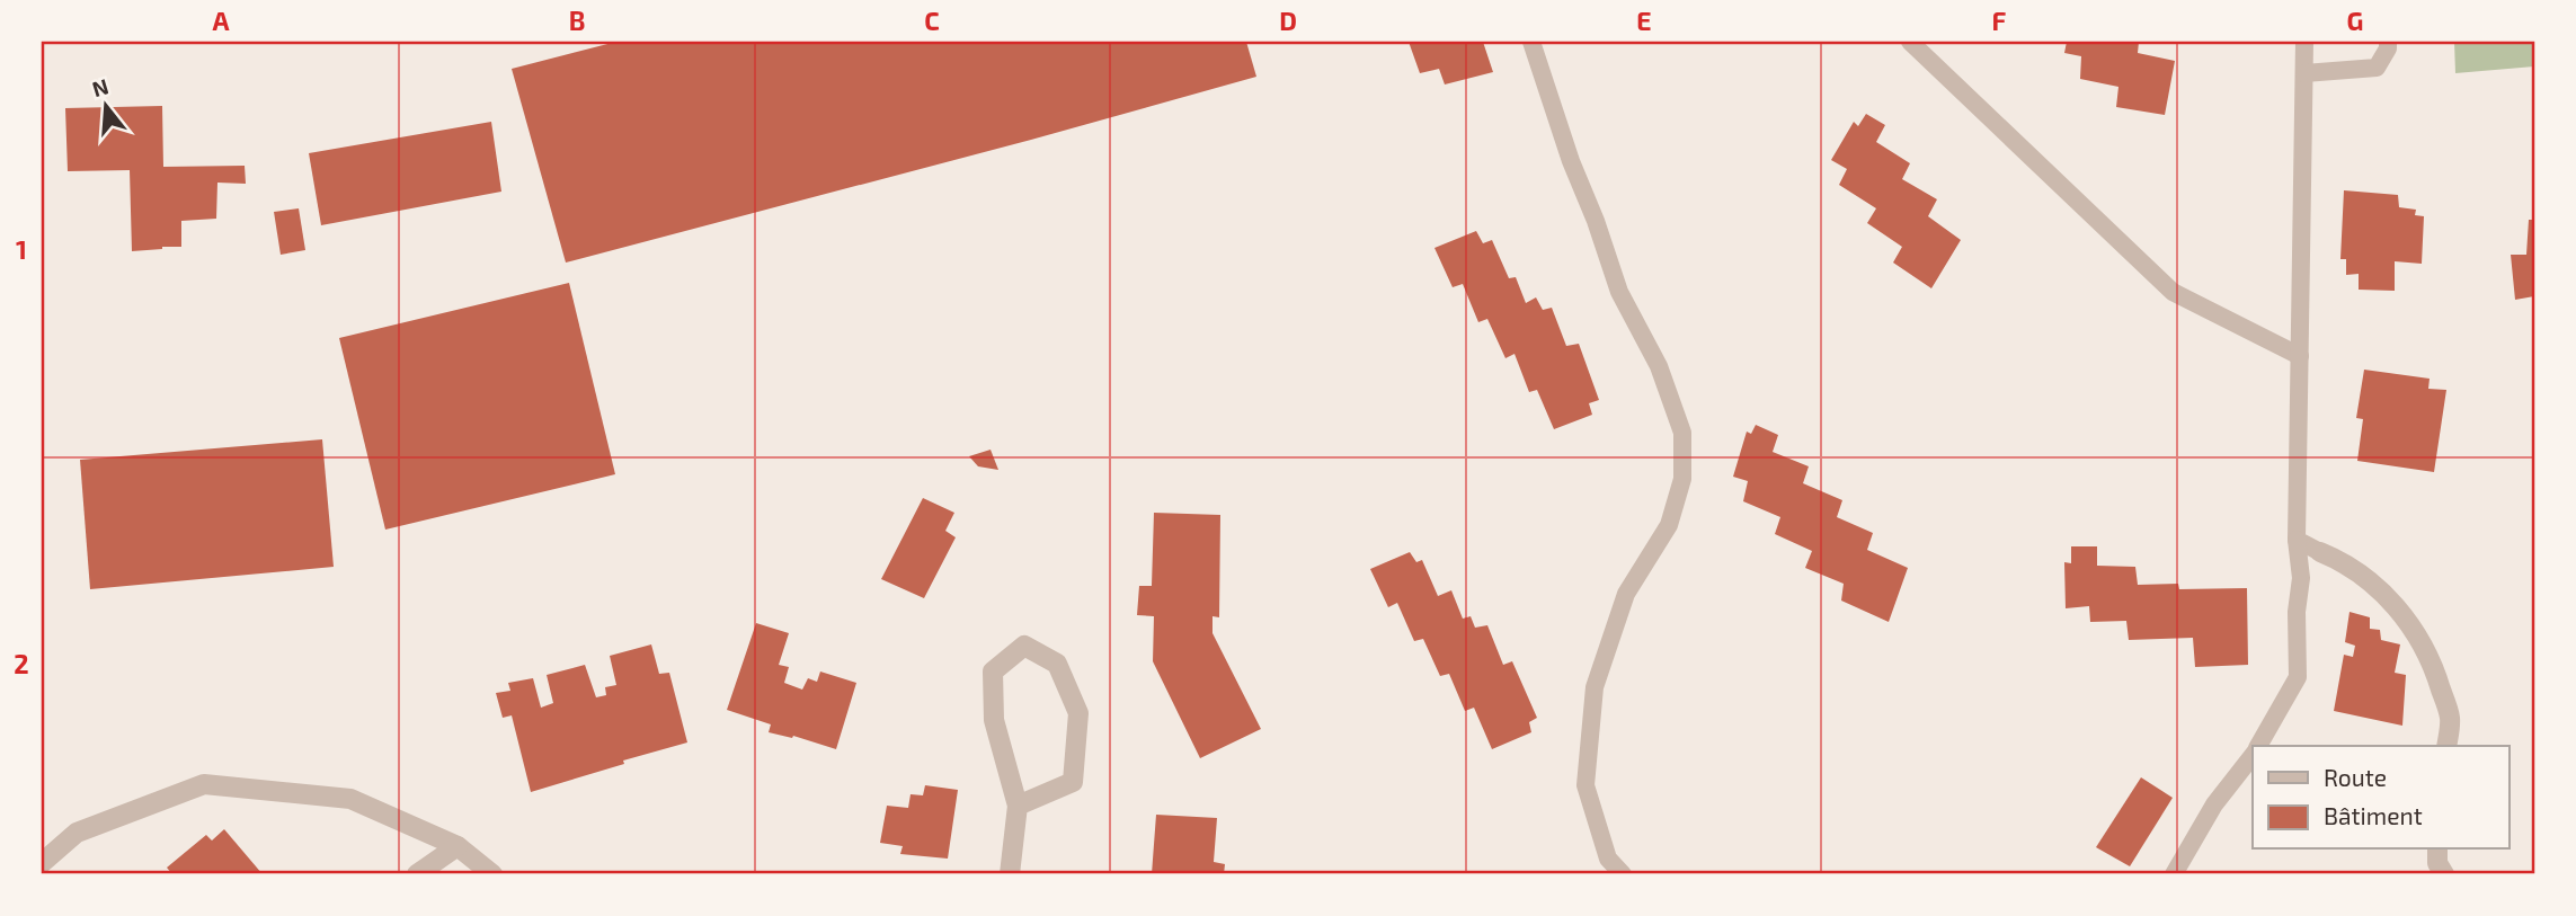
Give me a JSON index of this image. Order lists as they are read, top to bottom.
{
  "legend": ["Route", "Bâtiment"],
  "north": "top",
  "grid": {
    "columns": [
      "A",
      "B",
      "C",
      "D",
      "E",
      "F",
      "G"
    ],
    "rows": ["1", "2"]
  }
}
